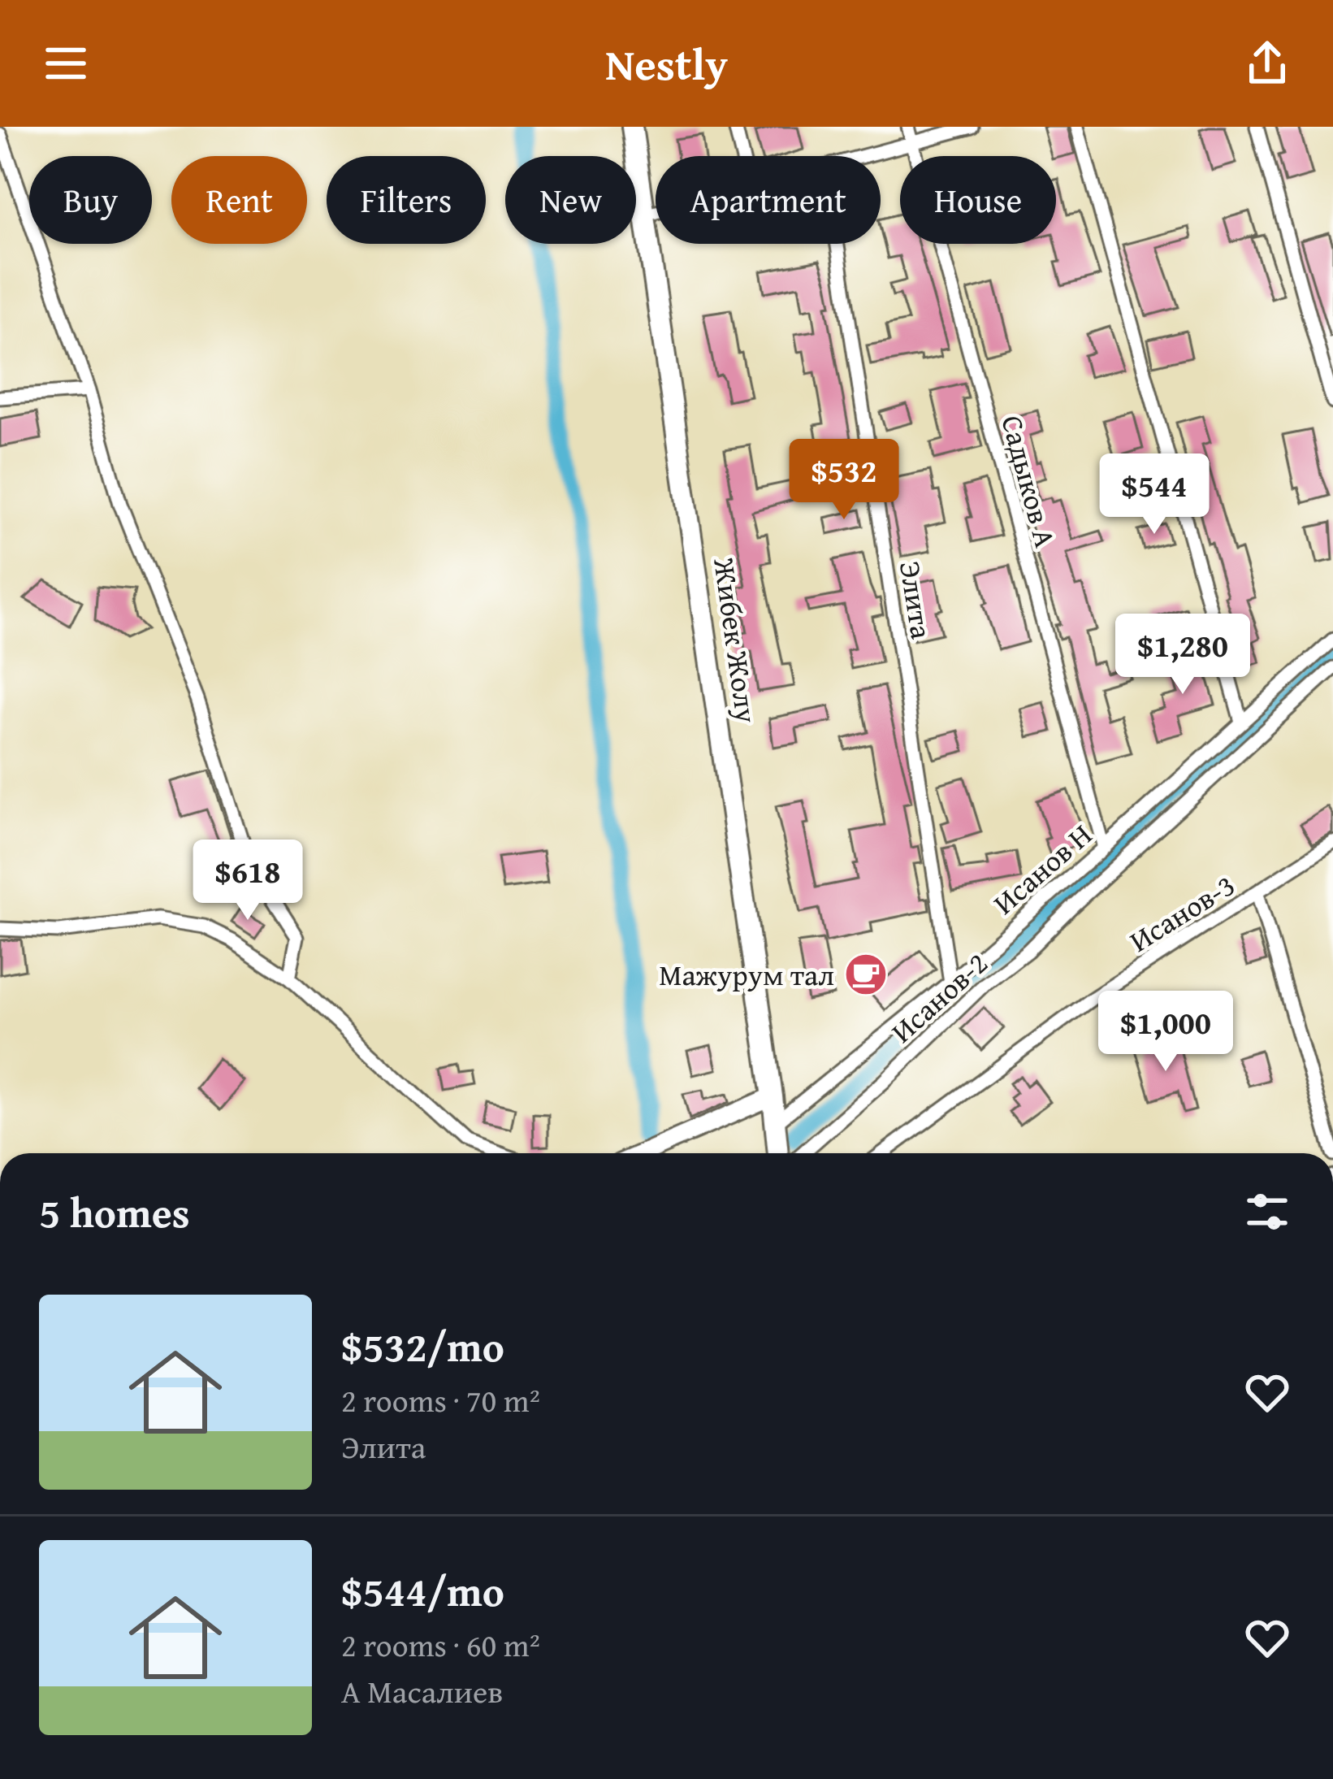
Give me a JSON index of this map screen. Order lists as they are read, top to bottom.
{
  "streets": {
    "main road": ["Жибек Жолу"],
    "street": [
      "Садыков А",
      "Элита",
      "Исанов Н",
      "Исанов-3",
      "Исанов-2"
    ]
  },
  "crossings": [
    ["Садыков А", "Исанов Н"],
    ["Элита", "Исанов Н"],
    ["Жибек Жолу", "Исанов Н"]
  ],
  "places": {
    "cafe": ["Мажурум тал"]
  },
  "page": {
    "header": "Nestly",
    "chip": [
      "Buy",
      "Rent",
      "Filters",
      "New",
      "Apartment",
      "House"
    ],
    "price": [
      "$532",
      "$544",
      "$1,280",
      "$618",
      "$1,000"
    ],
    "heading": "5 homes",
    "list": [
      {
        "name": "$532/mo",
        "note": "2 rooms · 70 m² · Элита"
      },
      {
        "name": "$544/mo",
        "note": "2 rooms · 60 m² · А Масалиев"
      }
    ]
  }
}
